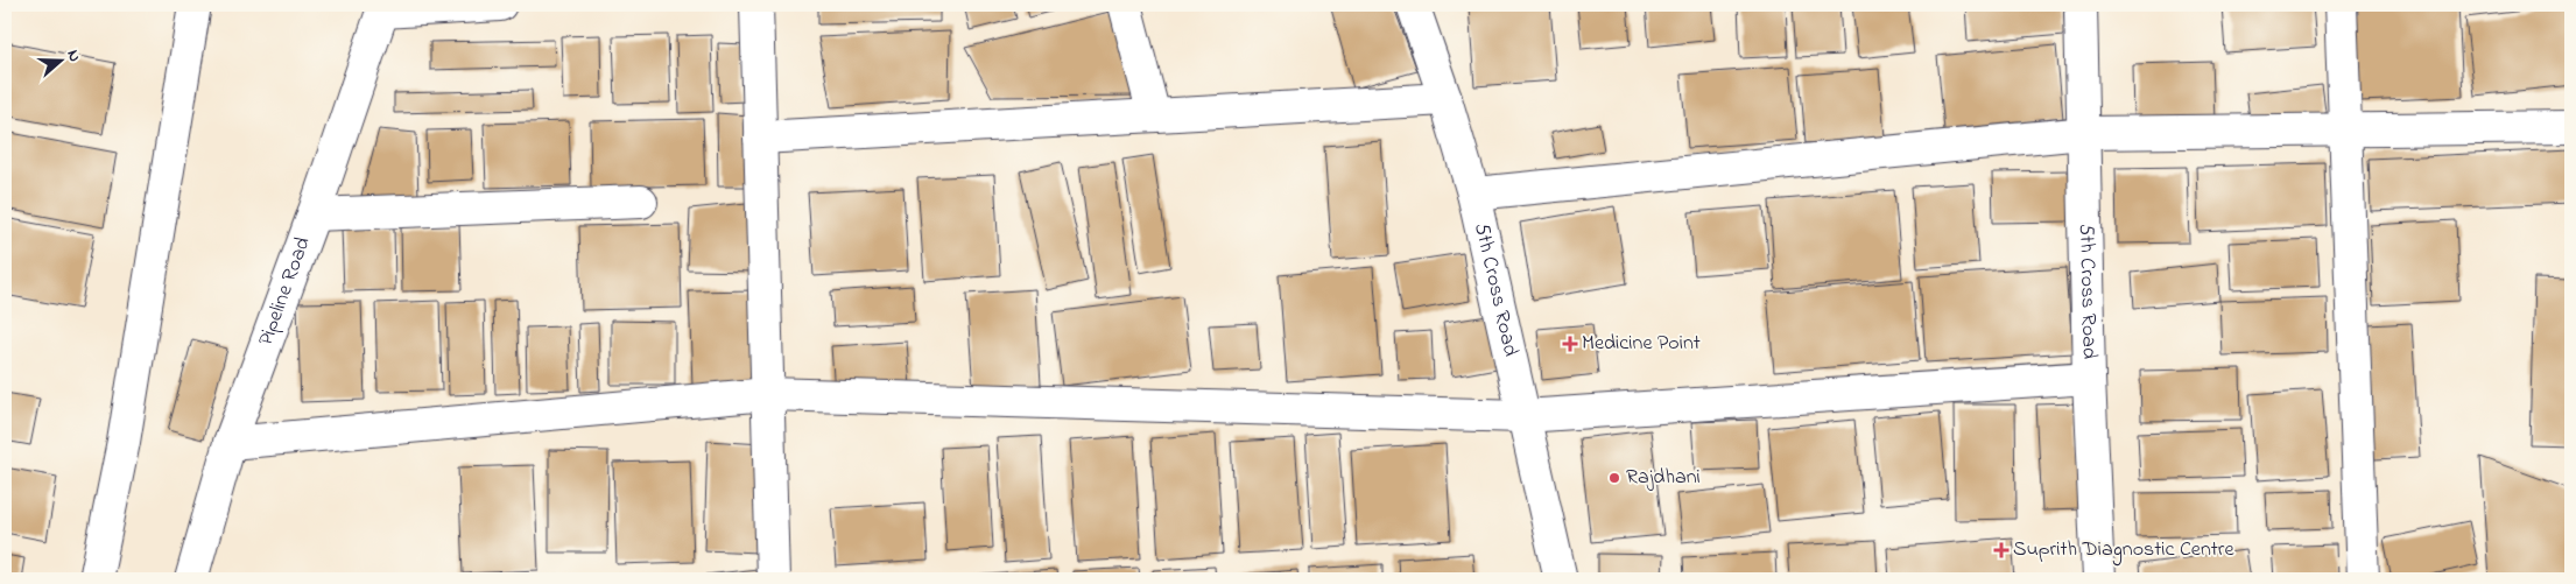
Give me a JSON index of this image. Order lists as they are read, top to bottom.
{
  "streets": {
    "street": ["5th Cross Road", "Pipeline Road"]
  },
  "places": {
    "health": ["Medicine Point", "Suprith Diagnostic Centre"],
    "other": ["Rajdhani"]
  },
  "north": "right"
}
